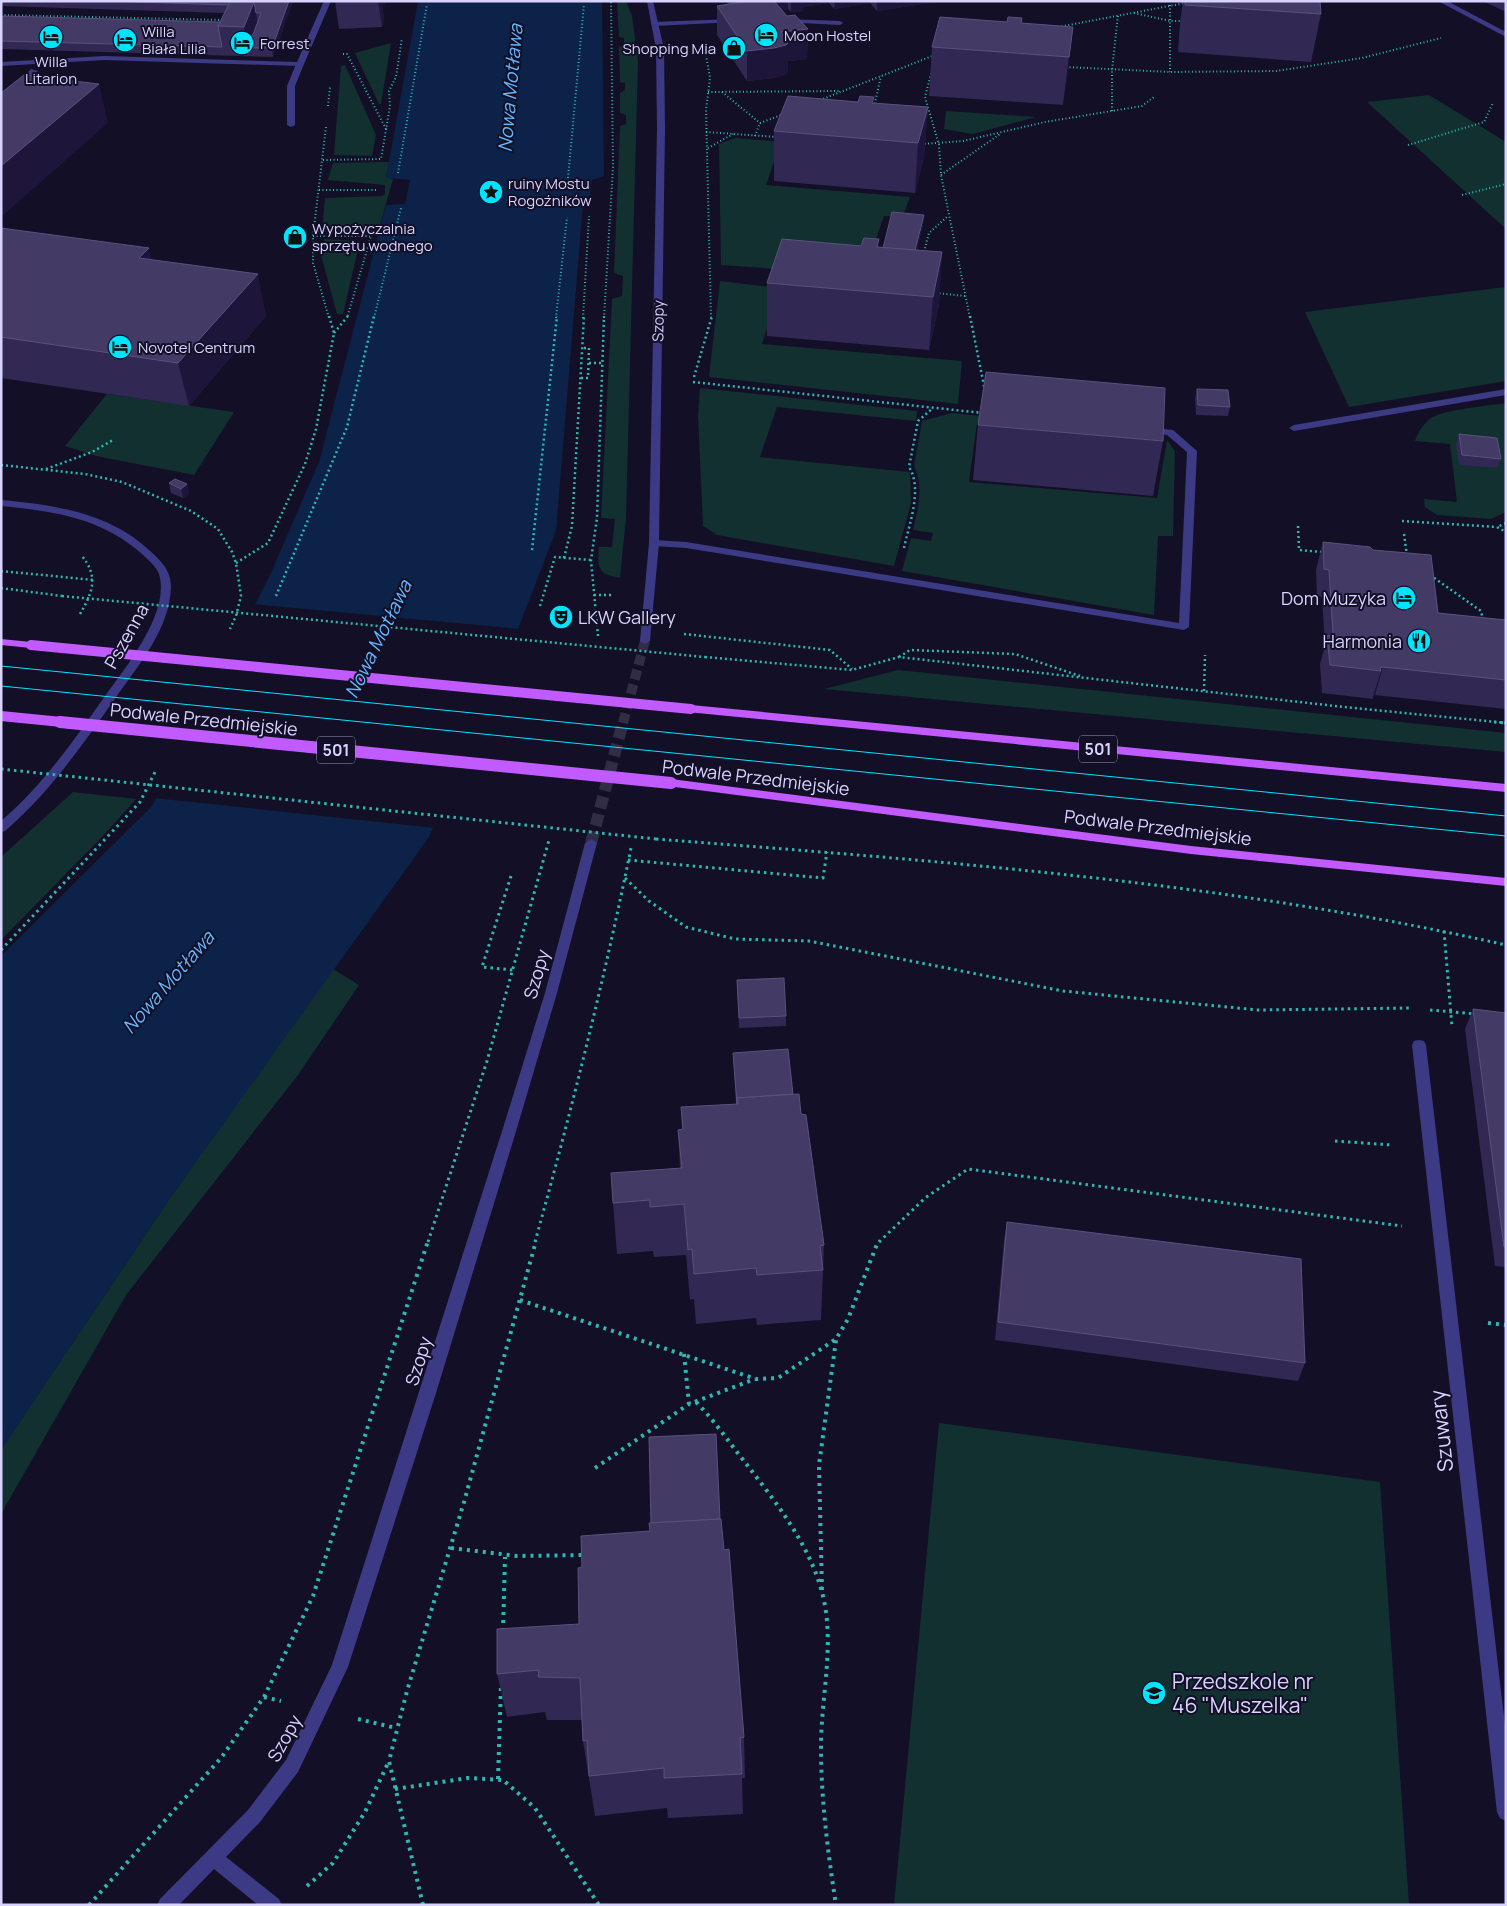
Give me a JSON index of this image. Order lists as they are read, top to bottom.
{
  "streets": {
    "main road": ["Podwale Przedmiejskie", "501"],
    "street": ["Szopy", "Pszenna", "Szuwary"]
  },
  "water": ["Nowa Motława"],
  "places": {
    "hotel": [
      "Moon Hostel",
      "Willa Litarion",
      "Willa Biała Lilia",
      "Forrest",
      "Novotel Centrum",
      "Dom Muzyka"
    ],
    "shop": ["Shopping Mia", "Wypożyczalnia sprzętu wodnego"],
    "place": ["ruiny Mostu Rogoźników"],
    "theatre": ["LKW Gallery"],
    "restaurant": ["Harmonia"],
    "school or university": ["Przedszkole nr 46 \"Muszelka\""]
  }
}
